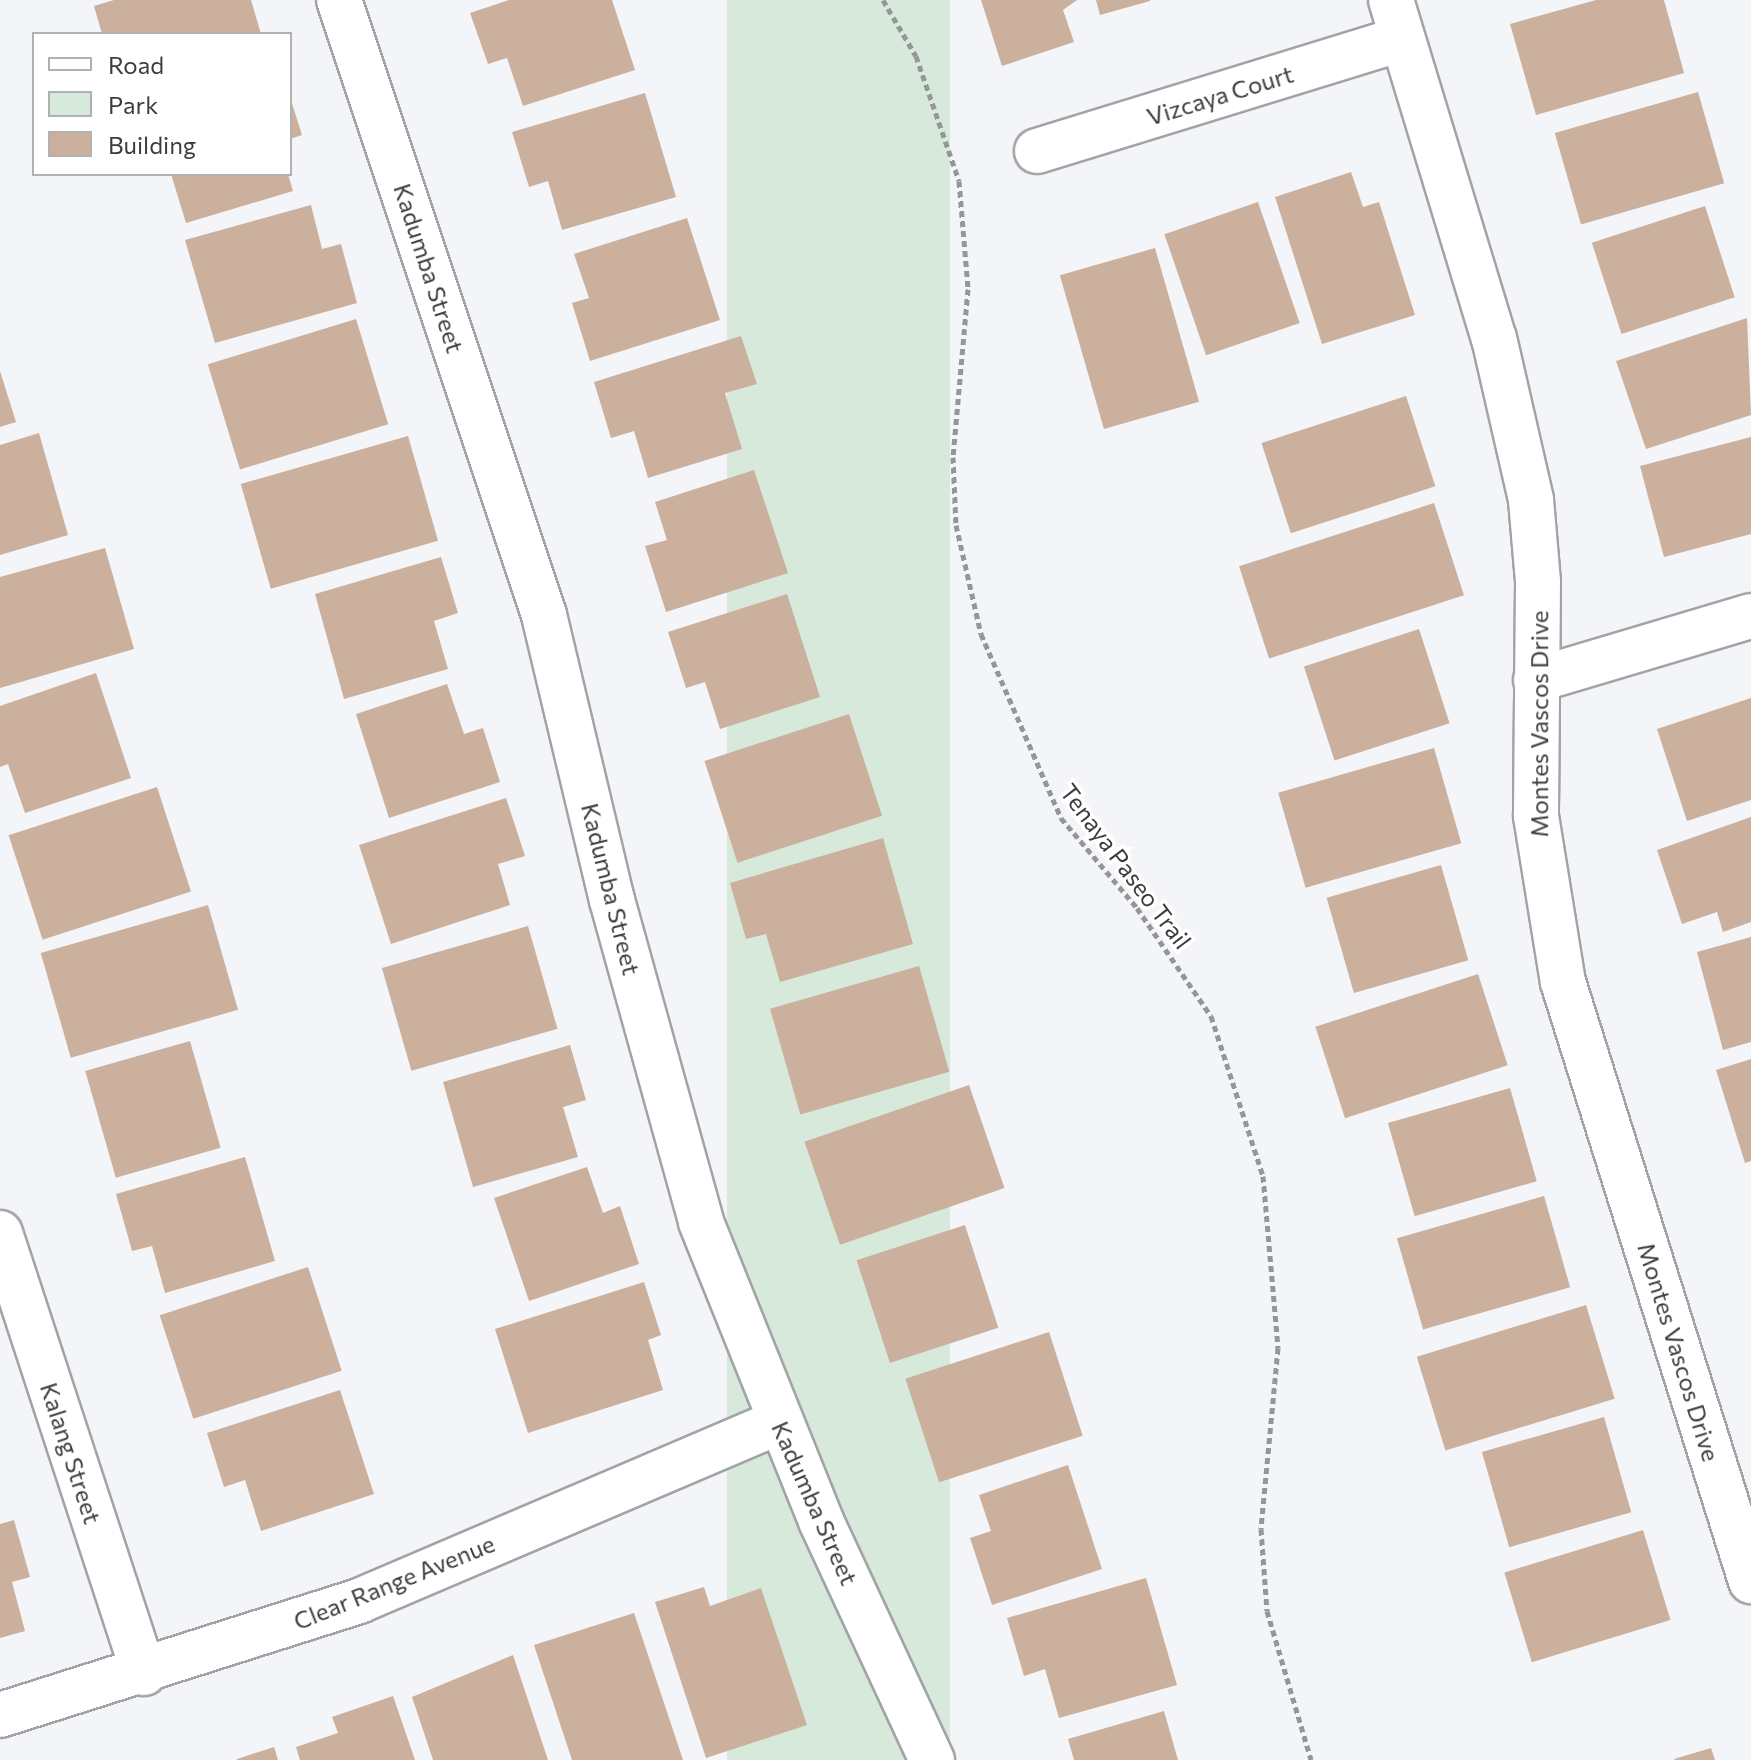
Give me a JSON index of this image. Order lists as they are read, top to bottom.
{
  "streets": {
    "street": [
      "Vizcaya Court",
      "Kadumba Street",
      "Montes Vascos Drive",
      "Kalang Street",
      "Clear Range Avenue"
    ],
    "path": ["Tenaya Paseo Trail"]
  },
  "crossings": [
    ["Vizcaya Court", "Montes Vascos Drive"],
    ["Kadumba Street", "Clear Range Avenue"],
    ["Kalang Street", "Clear Range Avenue"]
  ],
  "legend": ["Road", "Park", "Building"]
}
